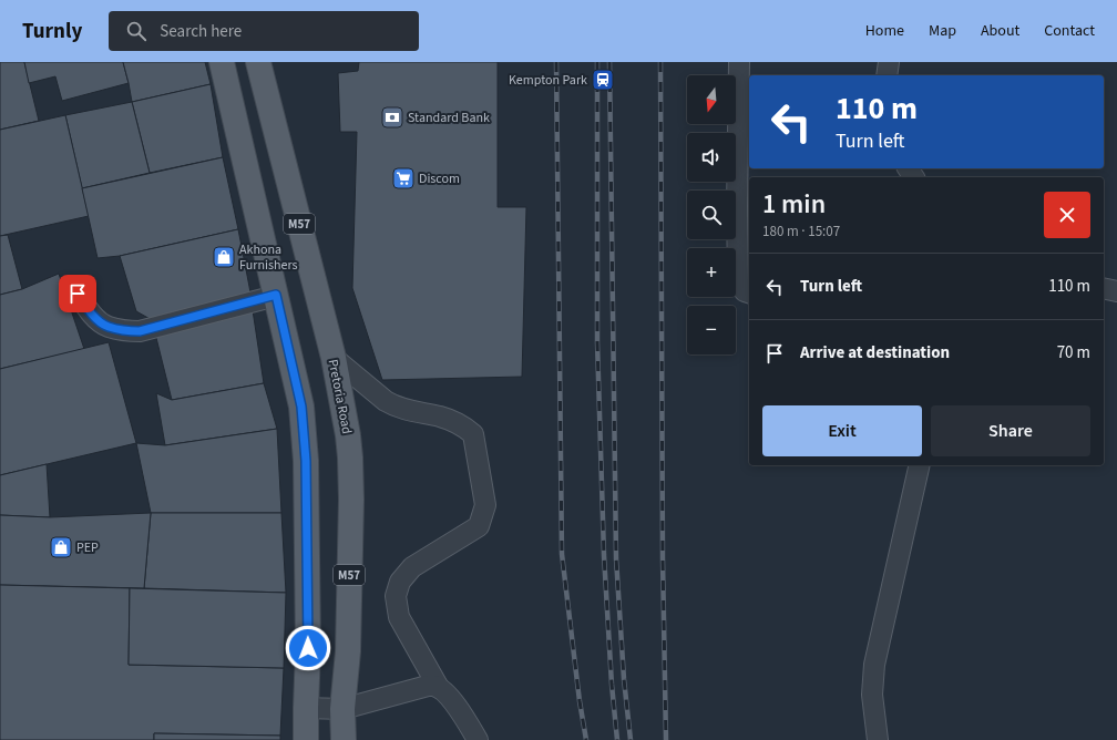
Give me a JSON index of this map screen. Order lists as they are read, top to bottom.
{
  "streets": {
    "main road": ["M57", "Pretoria Road"]
  },
  "places": {
    "station": ["Kempton Park"],
    "bank": ["Standard Bank"],
    "supermarket": ["Discom"],
    "shop": ["Akhona Furnishers", "PEP"]
  },
  "north": "bottom",
  "page": {
    "header": "Turnly",
    "search": "Search here",
    "nav": [
      "Home",
      "Map",
      "About",
      "Contact"
    ],
    "map_buttons": ["+", "−"],
    "turn": ["110 m", "Turn left"],
    "heading": ["1 min", "180 m · 15:07"],
    "list": [
      {
        "name": "Turn left",
        "value": "110 m"
      },
      {
        "name": "Arrive at destination",
        "value": "70 m"
      }
    ],
    "buttons": ["Exit", "Share"]
  }
}
